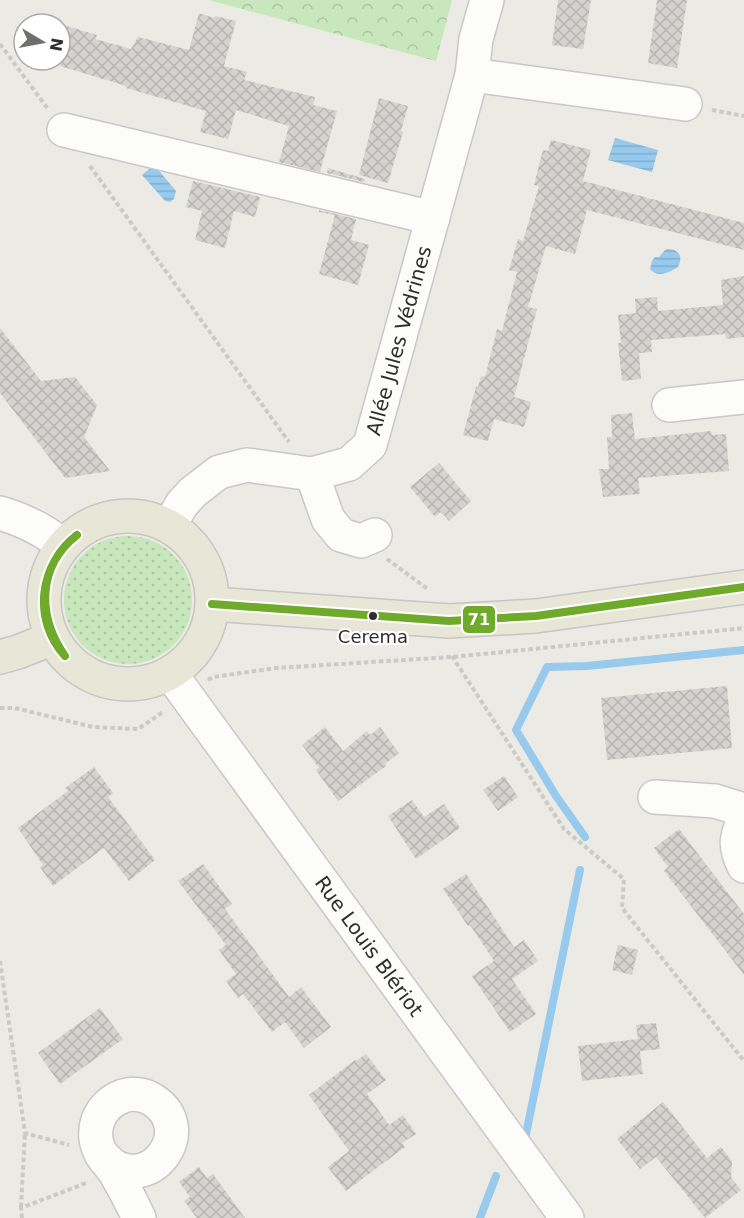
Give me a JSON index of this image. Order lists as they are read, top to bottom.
{
  "streets": {
    "street": ["Allée Jules Védrines", "Rue Louis Blériot"]
  },
  "crossings": [
    ["Allée Jules Védrines", "Rue Louis Blériot"]
  ],
  "places": ["Cerema"],
  "lines": ["transit line 71"],
  "north": "right"
}
